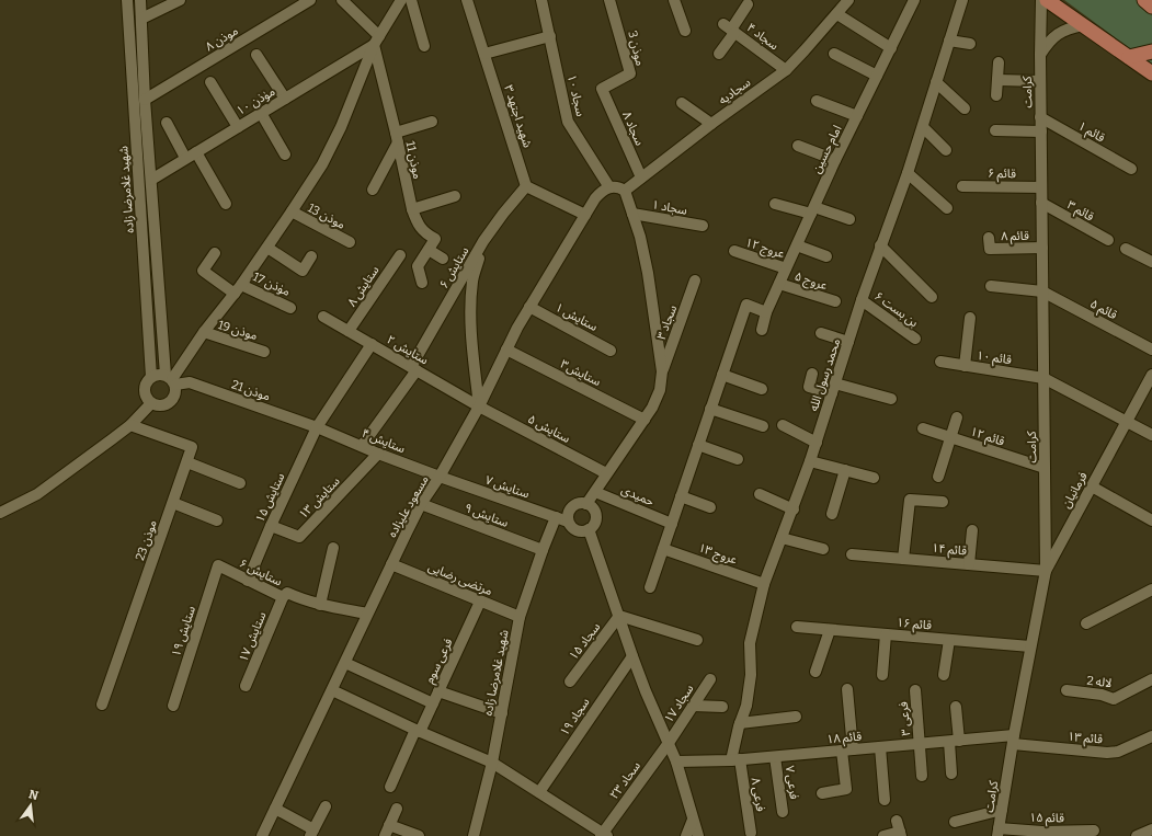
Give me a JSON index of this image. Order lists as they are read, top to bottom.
{
  "streets": {
    "street": [
      "سجاد ۴",
      "موذن ۸",
      "موذن 3",
      "سجادیه",
      "کرامت",
      "سجاد ۱۰",
      "موٰذن ۱۰",
      "شهید اجتهد ۳",
      "سجاد ۸",
      "قائم ۱",
      "امام حسین",
      "موذن 11",
      "قائم ۶",
      "شهید غلامرضا زاده",
      "سجاد ۱",
      "قائم ۳",
      "موذن 13",
      "قائم ۸",
      "عروج ۱۲",
      "ستایش ۶",
      "عروج ۵",
      "موٰذن 17",
      "ستایش ۸",
      "بن بست ۶",
      "قائم ۵",
      "ستایش ۱",
      "سجاد ۳",
      "موذن 19",
      "ستایش ۲",
      "قائم ۱۰",
      "ستایش۳",
      "محمد رسول الله",
      "موذن 21",
      "ستایش ۵",
      "قائم ۱۲",
      "ستایش ۴",
      "ستایش ۷",
      "فرمانیان",
      "حمیدی",
      "ستایش ۱۵",
      "ستایش ۱۳",
      "مسعود علیزاده",
      "ستایش ۹",
      "موذن 23",
      "قائم ۱۴",
      "عروج ۱۳",
      "مرتضی رضایی",
      "قائم ۱۶",
      "ستایش ۱۹",
      "ستایش ۱۷",
      "سجاد ۱۵",
      "فرعی سوم",
      "لاله 2",
      "سجاد ۱۷",
      "سجاد ۱۹",
      "فرعی ۳",
      "قائم ۱۸",
      "قائم ۱۳",
      "سحاد ۲۳",
      "فرعی ۷",
      "فرعی ۸",
      "قائم ۱۵"
    ]
  },
  "crossings": [
    ["سجاد ۴", "سجادیه"],
    ["موذن 3", "سجاد ۸"],
    ["سجادیه", "سجاد ۸"],
    ["کرامت", "قائم ۱"],
    ["کرامت", "قائم ۶"],
    ["کرامت", "قائم ۳"],
    ["کرامت", "قائم ۸"],
    ["کرامت", "قائم ۵"],
    ["کرامت", "قائم ۱۰"],
    ["کرامت", "قائم ۱۲"],
    ["کرامت", "فرمانیان"],
    ["کرامت", "قائم ۱۴"],
    ["کرامت", "قائم ۱۶"],
    ["کرامت", "قائم ۱۸"],
    ["کرامت", "قائم ۱۳"],
    ["کرامت", "قائم ۱۵"],
    ["سجاد ۱۰", "مسعود علیزاده"],
    ["موٰذن ۱۰", "موذن 11"],
    ["شهید اجتهد ۳", "ستایش ۶"],
    ["امام حسین", "عروج ۱۲"],
    ["امام حسین", "عروج ۵"],
    ["شهید غلامرضا زاده", "موذن 21"],
    ["شهید غلامرضا زاده", "ستایش ۷"],
    ["شهید غلامرضا زاده", "ستایش ۹"],
    ["شهید غلامرضا زاده", "مرتضی رضایی"],
    ["ستایش ۶", "ستایش ۲"],
    ["ستایش ۶", "ستایش ۱۵"],
    ["ستایش ۶", "مسعود علیزاده"],
    ["ستایش ۶", "ستایش ۱۹"],
    ["ستایش ۶", "ستایش ۱۷"],
    ["ستایش ۸", "ستایش ۲"],
    ["بن بست ۶", "محمد رسول الله"],
    ["ستایش ۱", "مسعود علیزاده"],
    ["ستایش ۲", "ستایش ۵"],
    ["ستایش ۲", "مسعود علیزاده"],
    ["ستایش۳", "مسعود علیزاده"],
    ["محمد رسول الله", "عروج ۱۳"],
    ["محمد رسول الله", "قائم ۱۸"],
    ["محمد رسول الله", "فرعی ۸"],
    ["موذن 21", "ستایش ۴"],
    ["موذن 21", "ستایش ۱۵"],
    ["ستایش ۵", "مسعود علیزاده"],
    ["ستایش ۴", "ستایش ۷"],
    ["ستایش ۴", "ستایش ۱۵"],
    ["ستایش ۴", "ستایش ۱۳"],
    ["ستایش ۴", "مسعود علیزاده"],
    ["ستایش ۷", "مسعود علیزاده"],
    ["فرمانیان", "قائم ۱۴"],
    ["ستایش ۱۵", "ستایش ۱۳"],
    ["مسعود علیزاده", "ستایش ۹"],
    ["مسعود علیزاده", "مرتضی رضایی"],
    ["مرتضی رضایی", "فرعی سوم"],
    ["سجاد ۱۷", "سحاد ۲۳"],
    ["فرعی ۳", "قائم ۱۸"],
    ["قائم ۱۸", "قائم ۱۳"],
    ["قائم ۱۸", "فرعی ۷"],
    ["قائم ۱۸", "فرعی ۸"]
  ],
  "north": "top"
}
